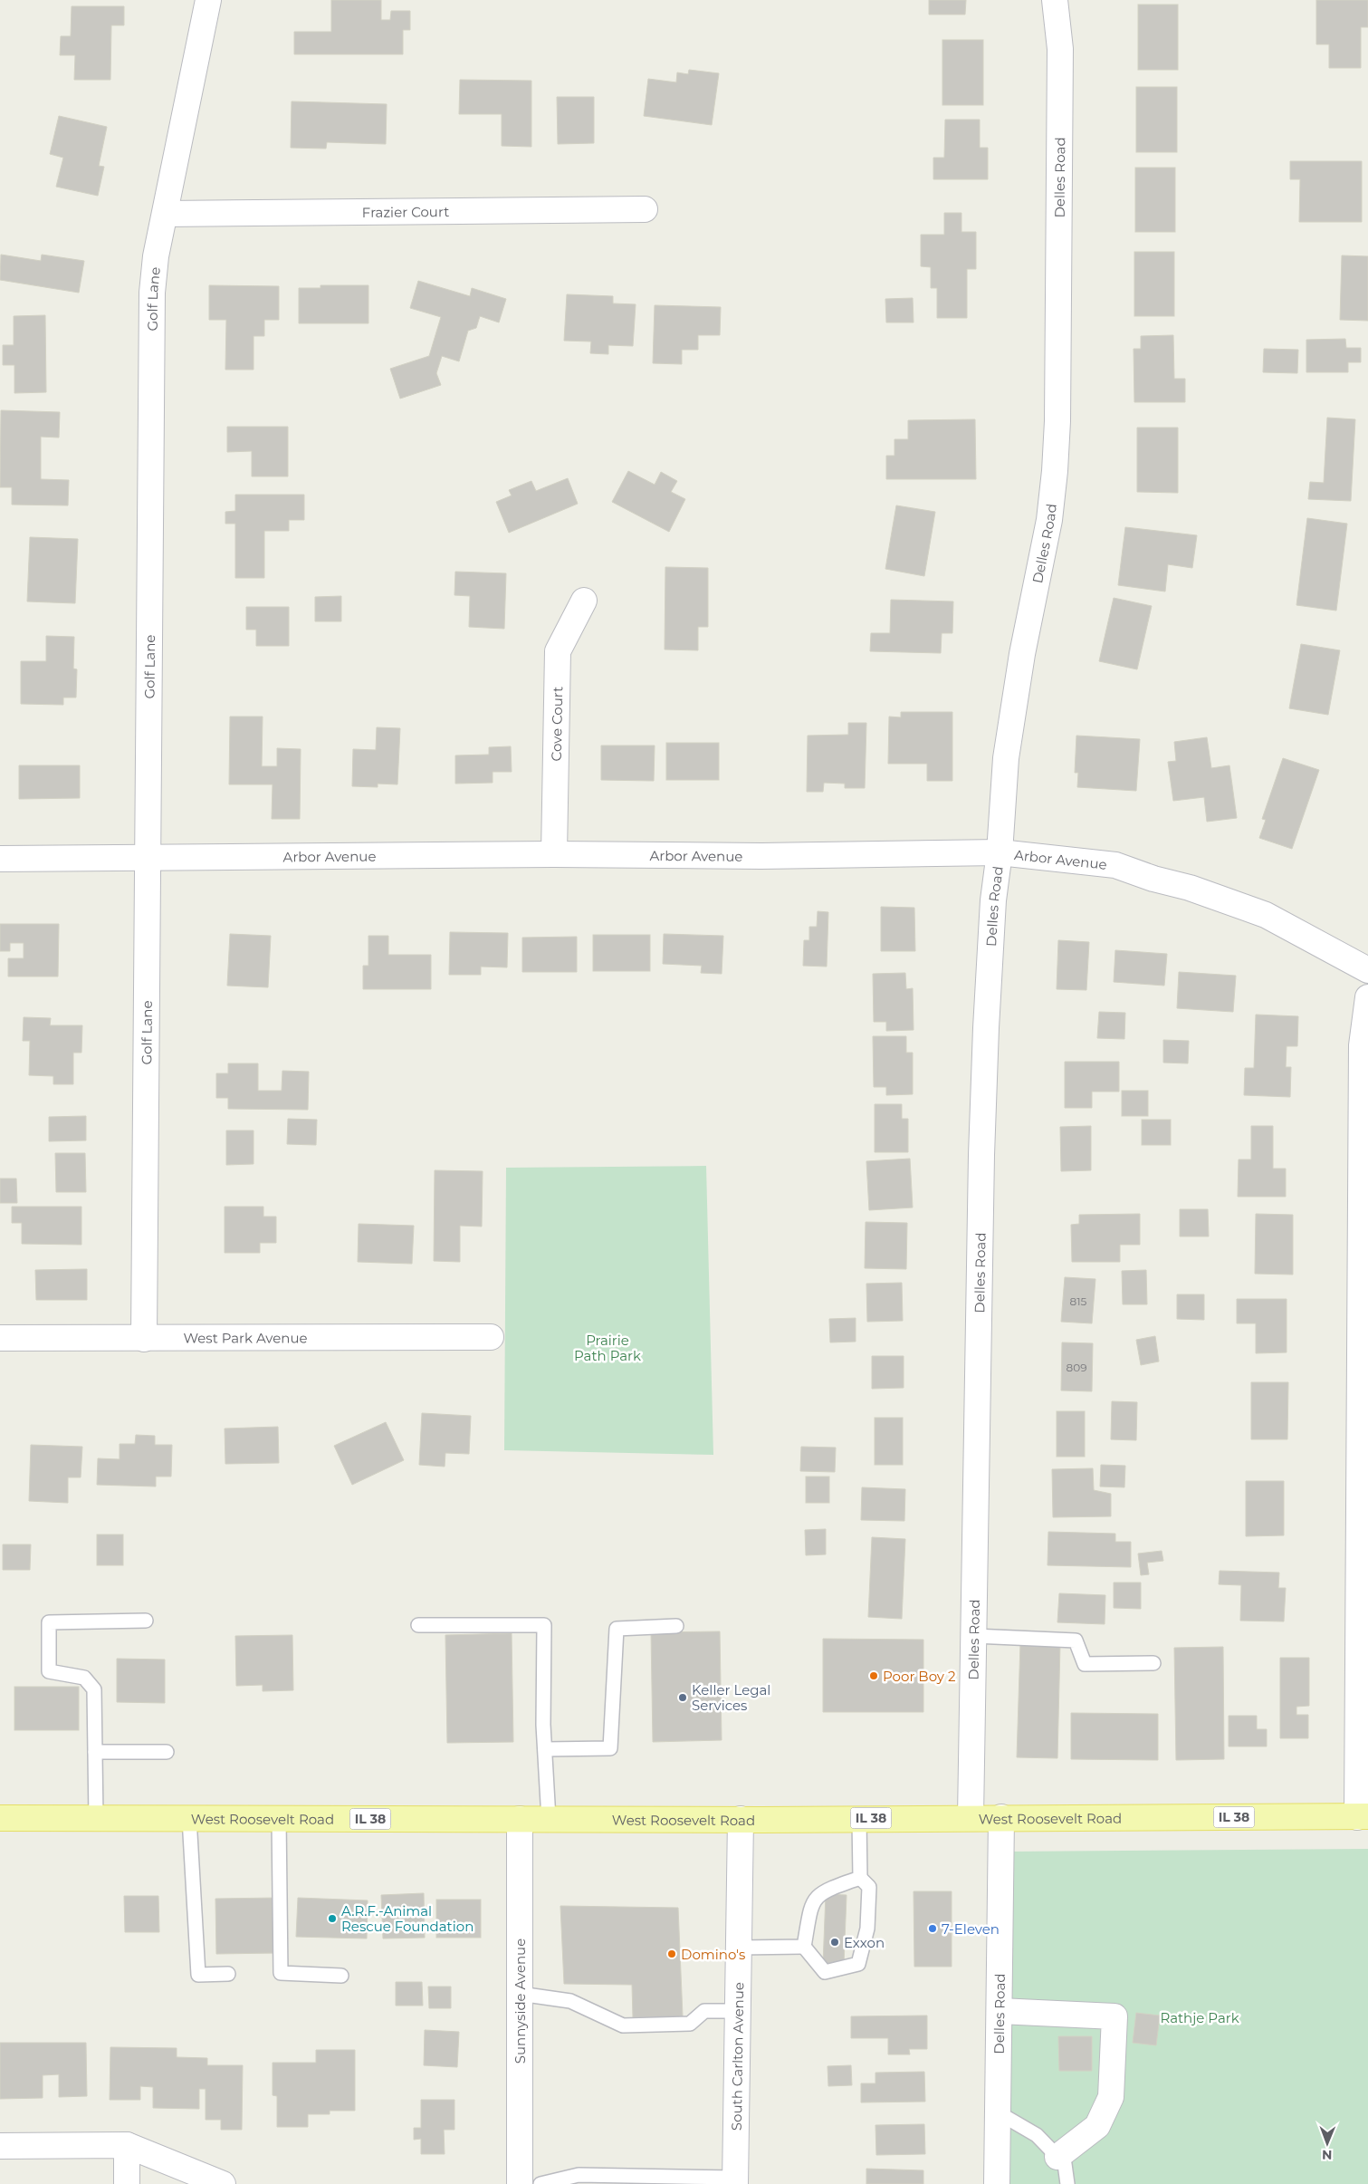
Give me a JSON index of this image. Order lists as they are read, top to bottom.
{
  "streets": {
    "main road": ["West Roosevelt Road", "IL 38"],
    "street": [
      "Delles Road",
      "Frazier Court",
      "Golf Lane",
      "Cove Court",
      "Arbor Avenue",
      "West Park Avenue",
      "Sunnyside Avenue",
      "South Carlton Avenue"
    ]
  },
  "crossings": [
    ["Delles Road", "Arbor Avenue"],
    ["Delles Road", "West Roosevelt Road"],
    ["Frazier Court", "Golf Lane"],
    ["Golf Lane", "Arbor Avenue"],
    ["Golf Lane", "West Park Avenue"],
    ["Cove Court", "Arbor Avenue"],
    ["West Roosevelt Road", "Sunnyside Avenue"],
    ["West Roosevelt Road", "South Carlton Avenue"]
  ],
  "parks": ["Prairie Path Park", "Rathje Park"],
  "places": [
    "Poor Boy 2",
    "Keller Legal Services",
    "A.R.F.-Animal Rescue Foundation",
    "7-Eleven",
    "Exxon",
    "Domino's"
  ],
  "house_numbers": ["815", "809"],
  "north": "bottom"
}
